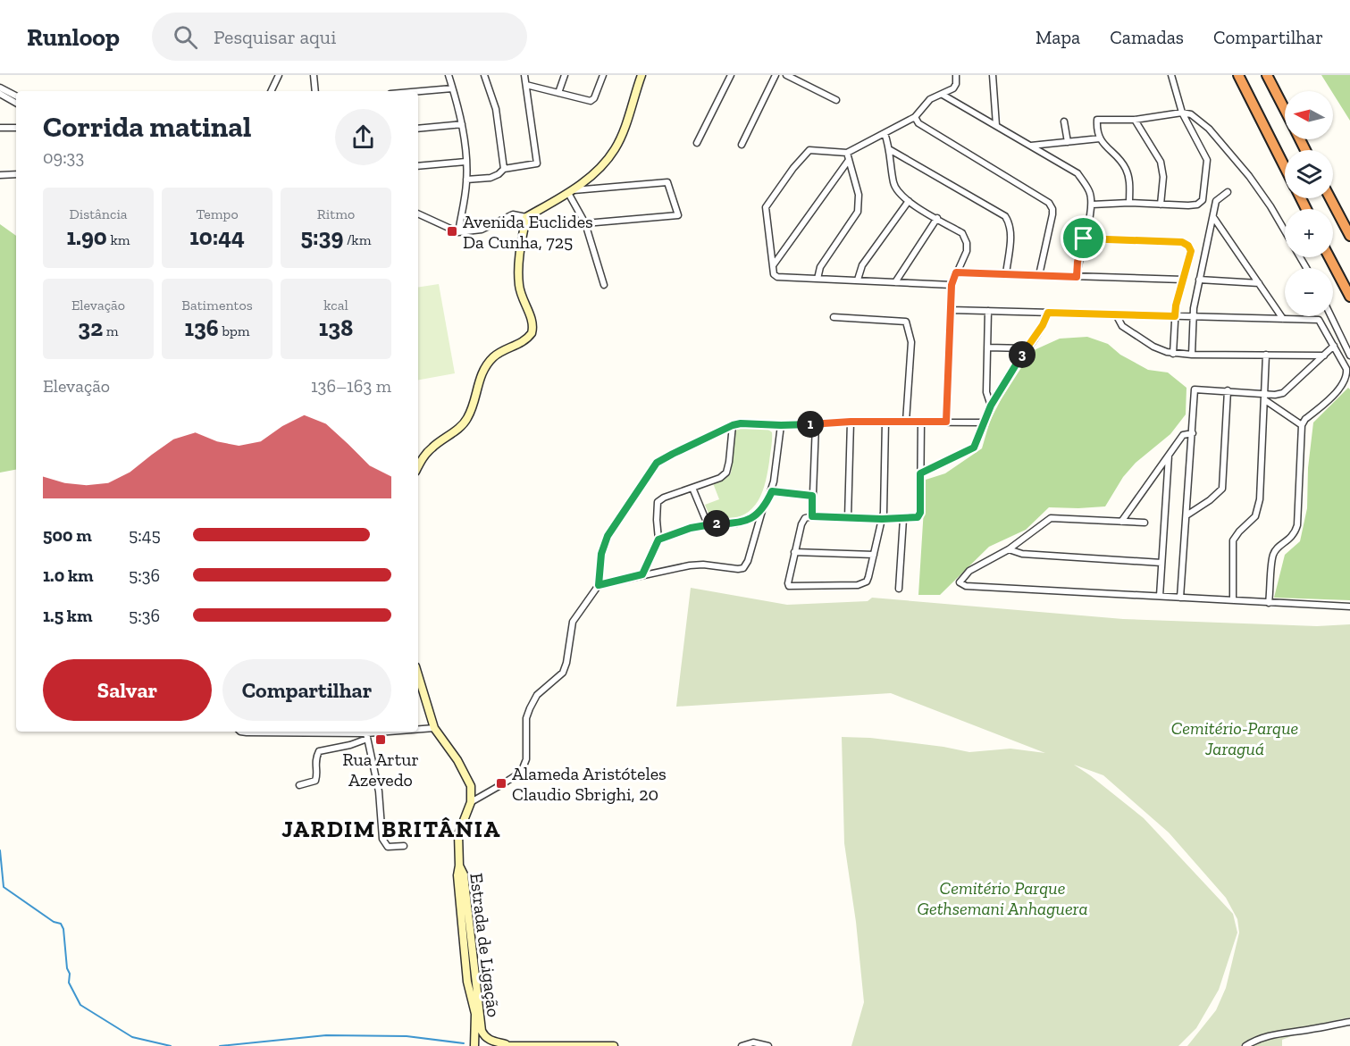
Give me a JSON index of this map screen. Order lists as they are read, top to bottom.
{
  "streets": {
    "main road": ["Estrada de Ligação"]
  },
  "districts": ["JARDIM BRITÂNIA"],
  "parks": ["Cemitério-Parque Jaraguá", "Cemitério Parque Gethsemani Anhaguera"],
  "places": {
    "transit": ["Avenida Euclides Da Cunha, 725", "Rua Artur Azevedo", "Alameda Aristóteles Claudio Sbrighi, 20"]
  },
  "north": "left",
  "page": {
    "header": "Runloop",
    "search": "Pesquisar aqui",
    "nav": ["Mapa", "Camadas", "Compartilhar"],
    "map_buttons": ["+", "−"],
    "heading": ["Corrida matinal", "09:33"],
    "stats": [
      ["Distância", "1.90 km"],
      ["Tempo", "10:44"],
      ["Ritmo", "5:39 /km"],
      ["Elevação", "32 m"],
      ["Batimentos", "136 bpm"],
      ["kcal", "138"]
    ],
    "pins": ["3", "1", "2"],
    "chart": ["Elevação", "136–163 m"],
    "list": [
      {
        "name": "500 m",
        "note": "5:45"
      },
      {
        "name": "1.0 km",
        "note": "5:36"
      },
      {
        "name": "1.5 km",
        "note": "5:36"
      }
    ],
    "buttons": ["Salvar", "Compartilhar"]
  }
}
